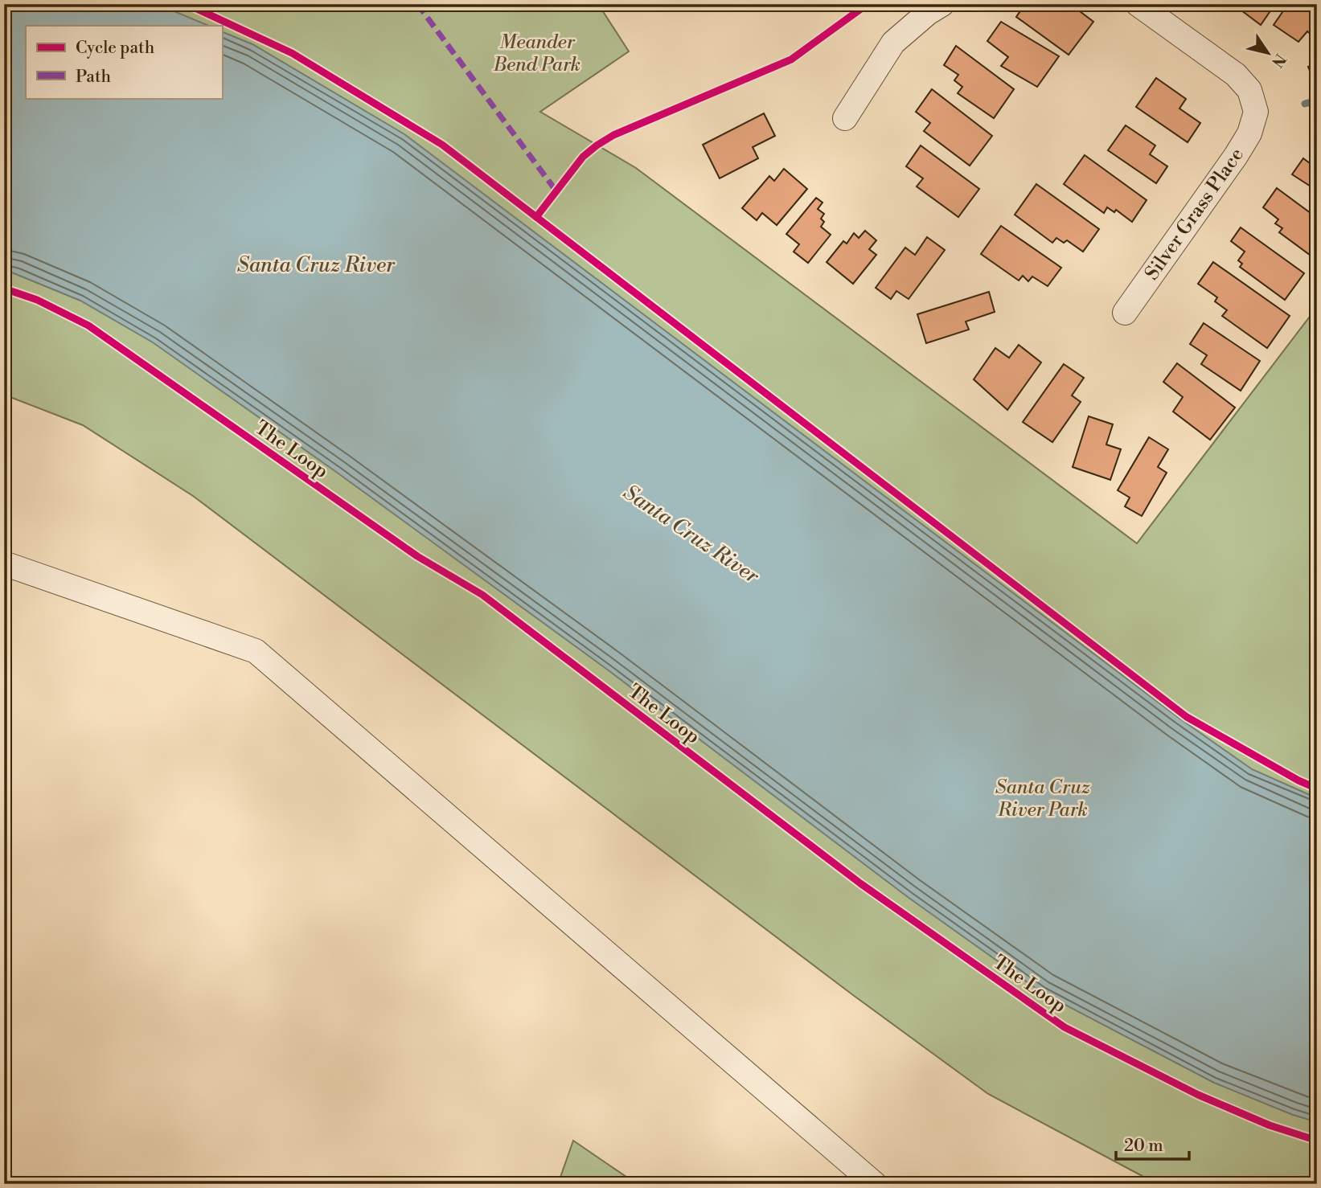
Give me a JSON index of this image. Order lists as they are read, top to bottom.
{
  "streets": {
    "street": ["Silver Grass Place"],
    "cycle path": ["The Loop"]
  },
  "water": ["Santa Cruz River"],
  "parks": ["Meander Bend Park", "Santa Cruz River Park"],
  "legend": ["Cycle path", "Path"],
  "scale_bar": "20 m",
  "north": "bottom right"
}
